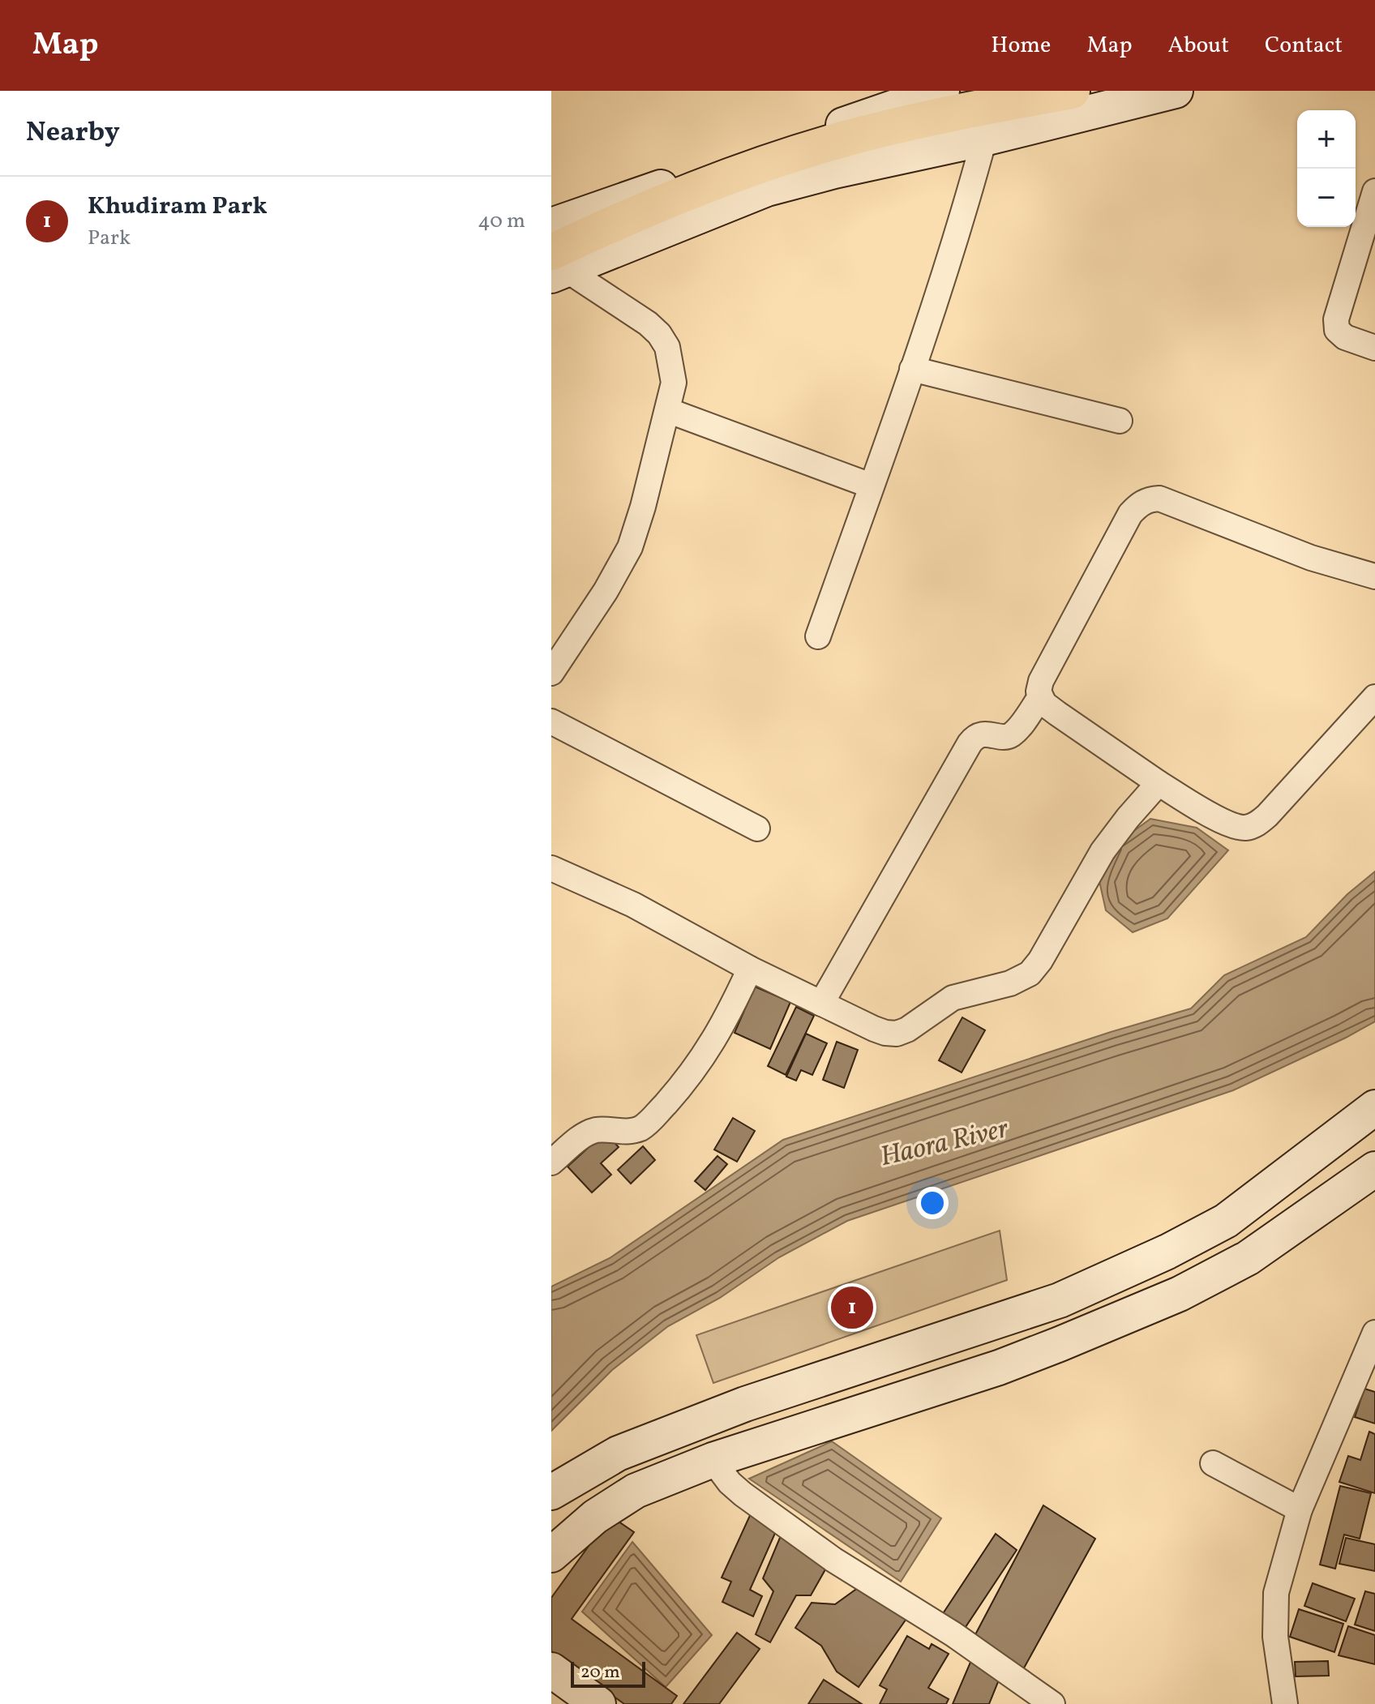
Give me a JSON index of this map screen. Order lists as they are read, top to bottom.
{
  "water": ["Haora River"],
  "scale_bar": "20 m",
  "page": {
    "header": "Map",
    "nav": [
      "Home",
      "Map",
      "About",
      "Contact"
    ],
    "heading": "Nearby",
    "map_buttons": ["+", "−"],
    "list": [
      {
        "mark": "1",
        "name": "Khudiram Park",
        "note": "Park",
        "value": "40 m"
      }
    ],
    "pins": "1",
    "scale": "20 m"
  }
}
